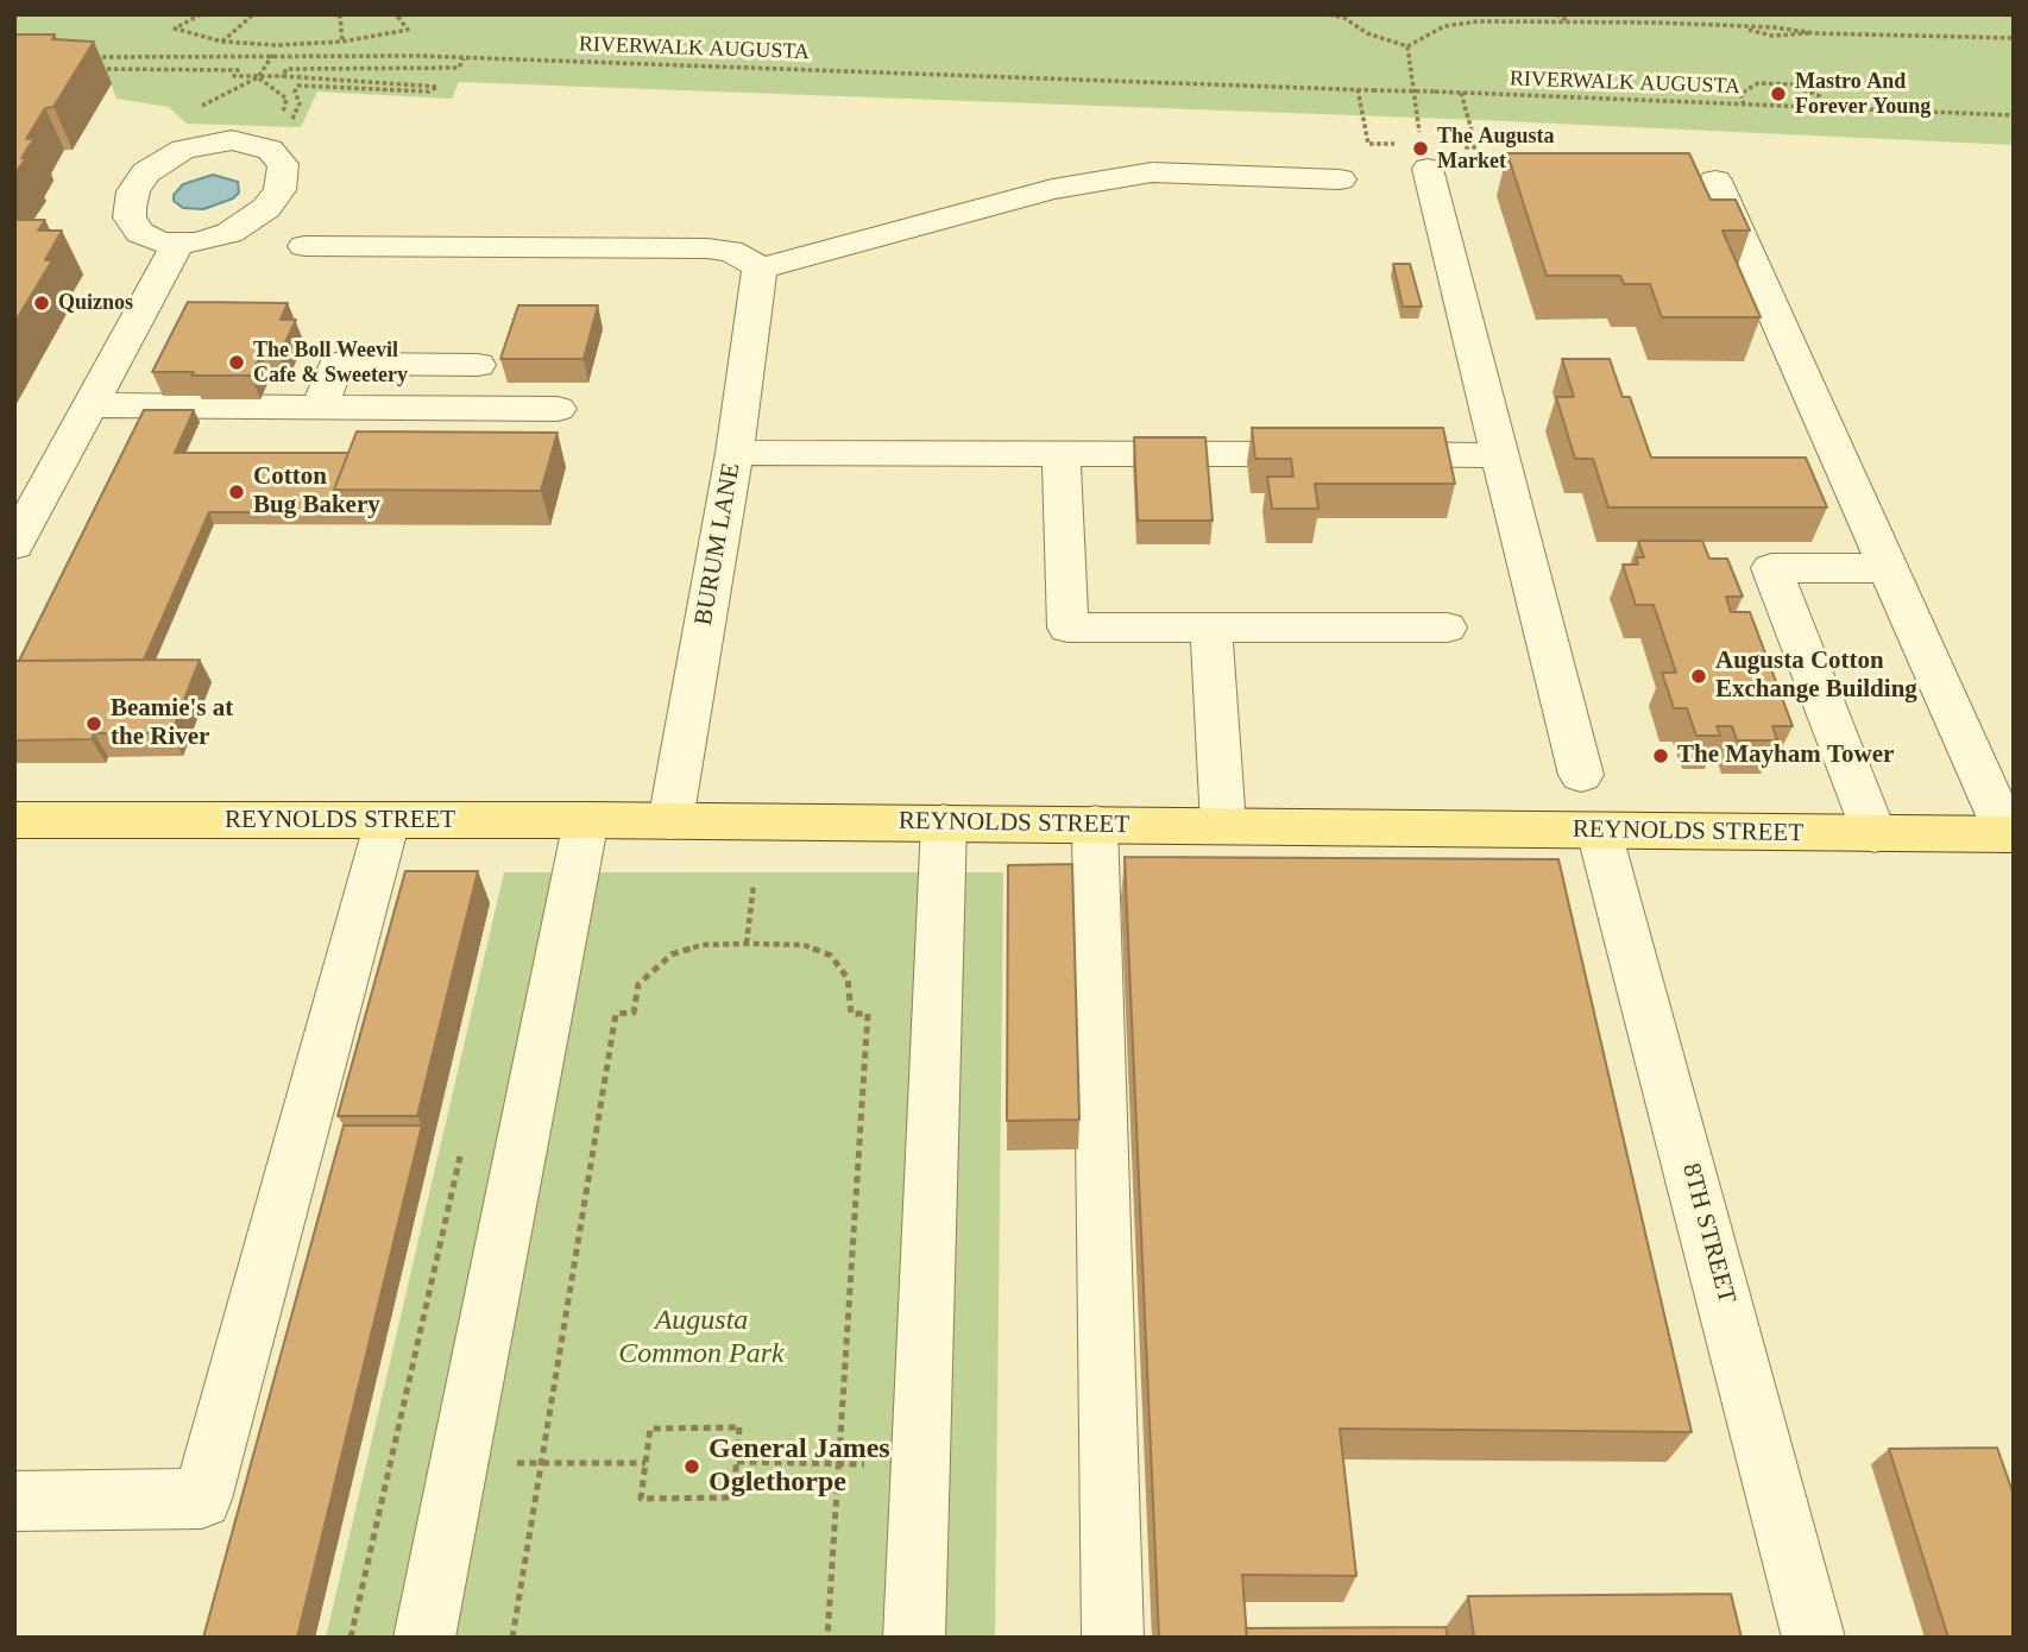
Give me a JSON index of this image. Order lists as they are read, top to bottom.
{
  "streets": {
    "main road": ["REYNOLDS STREET"],
    "street": ["BURUM LANE", "8TH STREET"],
    "path": ["RIVERWALK AUGUSTA"]
  },
  "crossings": [
    ["BURUM LANE", "REYNOLDS STREET"],
    ["REYNOLDS STREET", "8TH STREET"]
  ],
  "parks": ["Augusta Common Park"],
  "places": [
    "Mastro And Forever Young",
    "The Augusta Market",
    "Quiznos",
    "The Boll Weevil Cafe & Sweetery",
    "Cotton Bug Bakery",
    "Augusta Cotton Exchange Building",
    "Beamie's at the River",
    "The Mayham Tower",
    "General James Oglethorpe"
  ]
}
